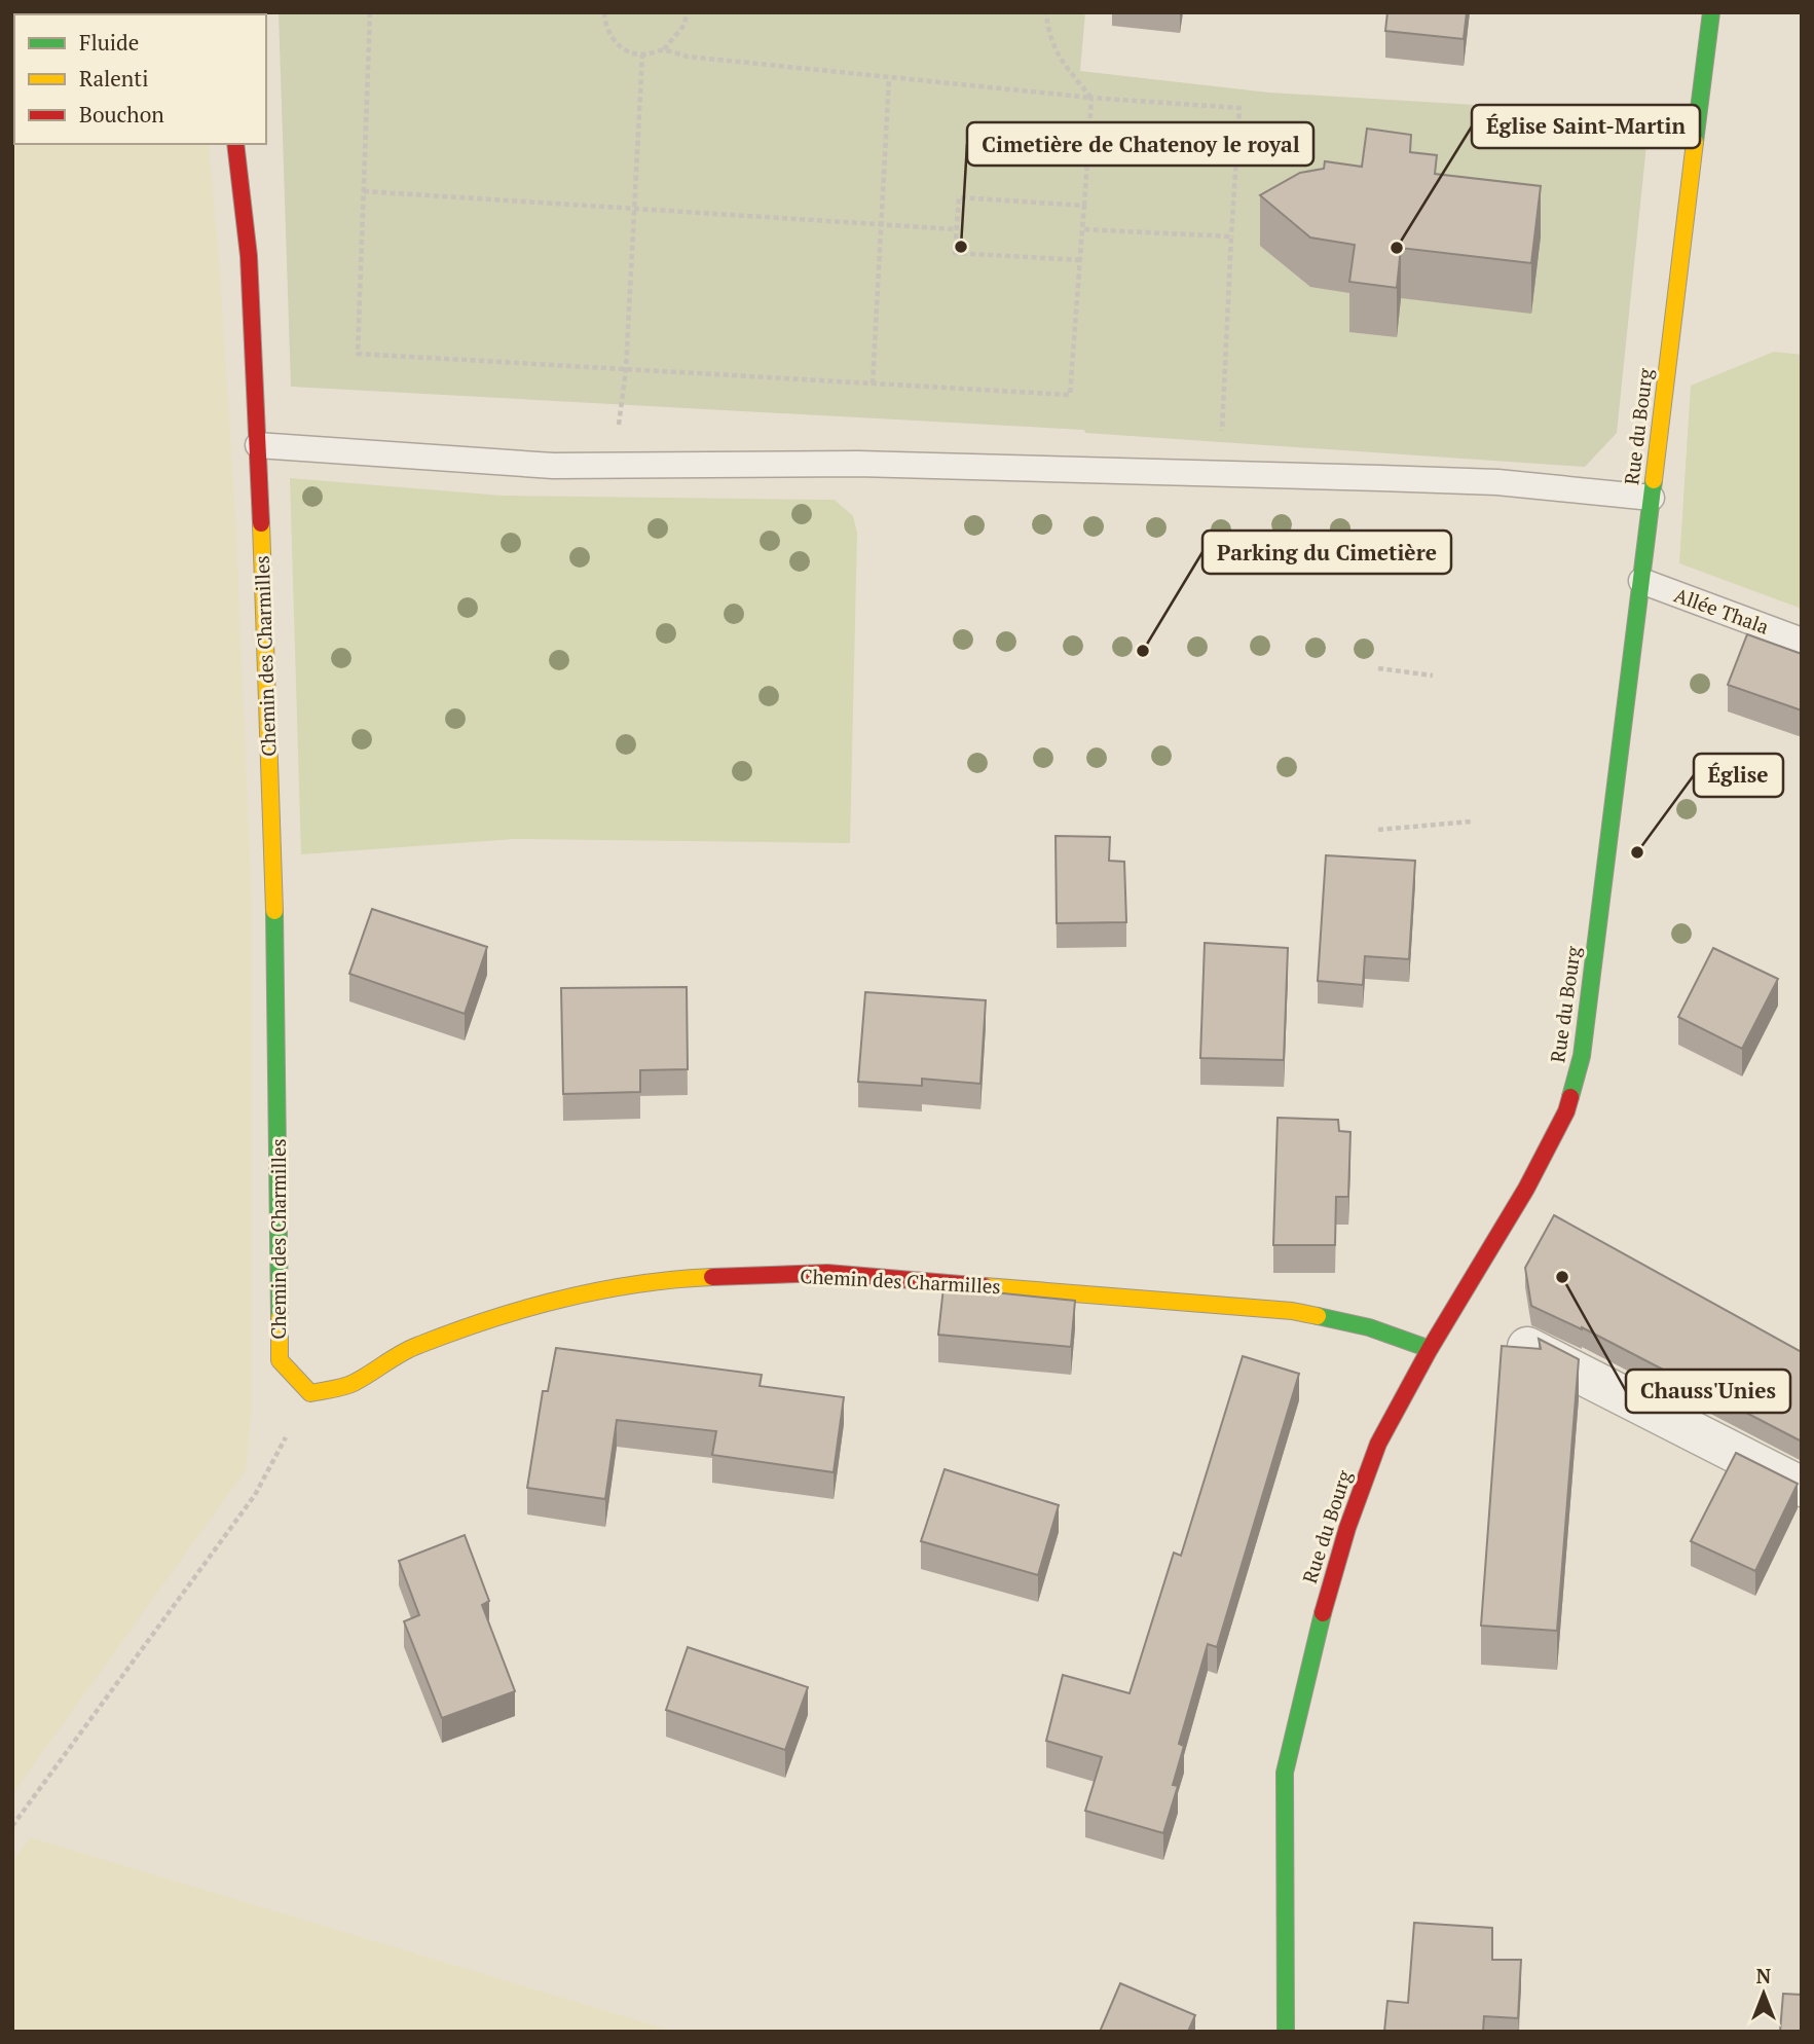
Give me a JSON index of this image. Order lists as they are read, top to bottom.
{
  "streets": {
    "street": ["Rue du Bourg", "Chemin des Charmilles"],
    "lane": ["Allée Thala"]
  },
  "crossings": [
    ["Rue du Bourg", "Allée Thala"],
    ["Rue du Bourg", "Chemin des Charmilles"]
  ],
  "places": [
    "Cimetière de Chatenoy le royal",
    "Église Saint-Martin",
    "Parking du Cimetière",
    "Église",
    "Chauss'Unies"
  ],
  "legend": ["Fluide", "Ralenti", "Bouchon"],
  "north": "top"
}
